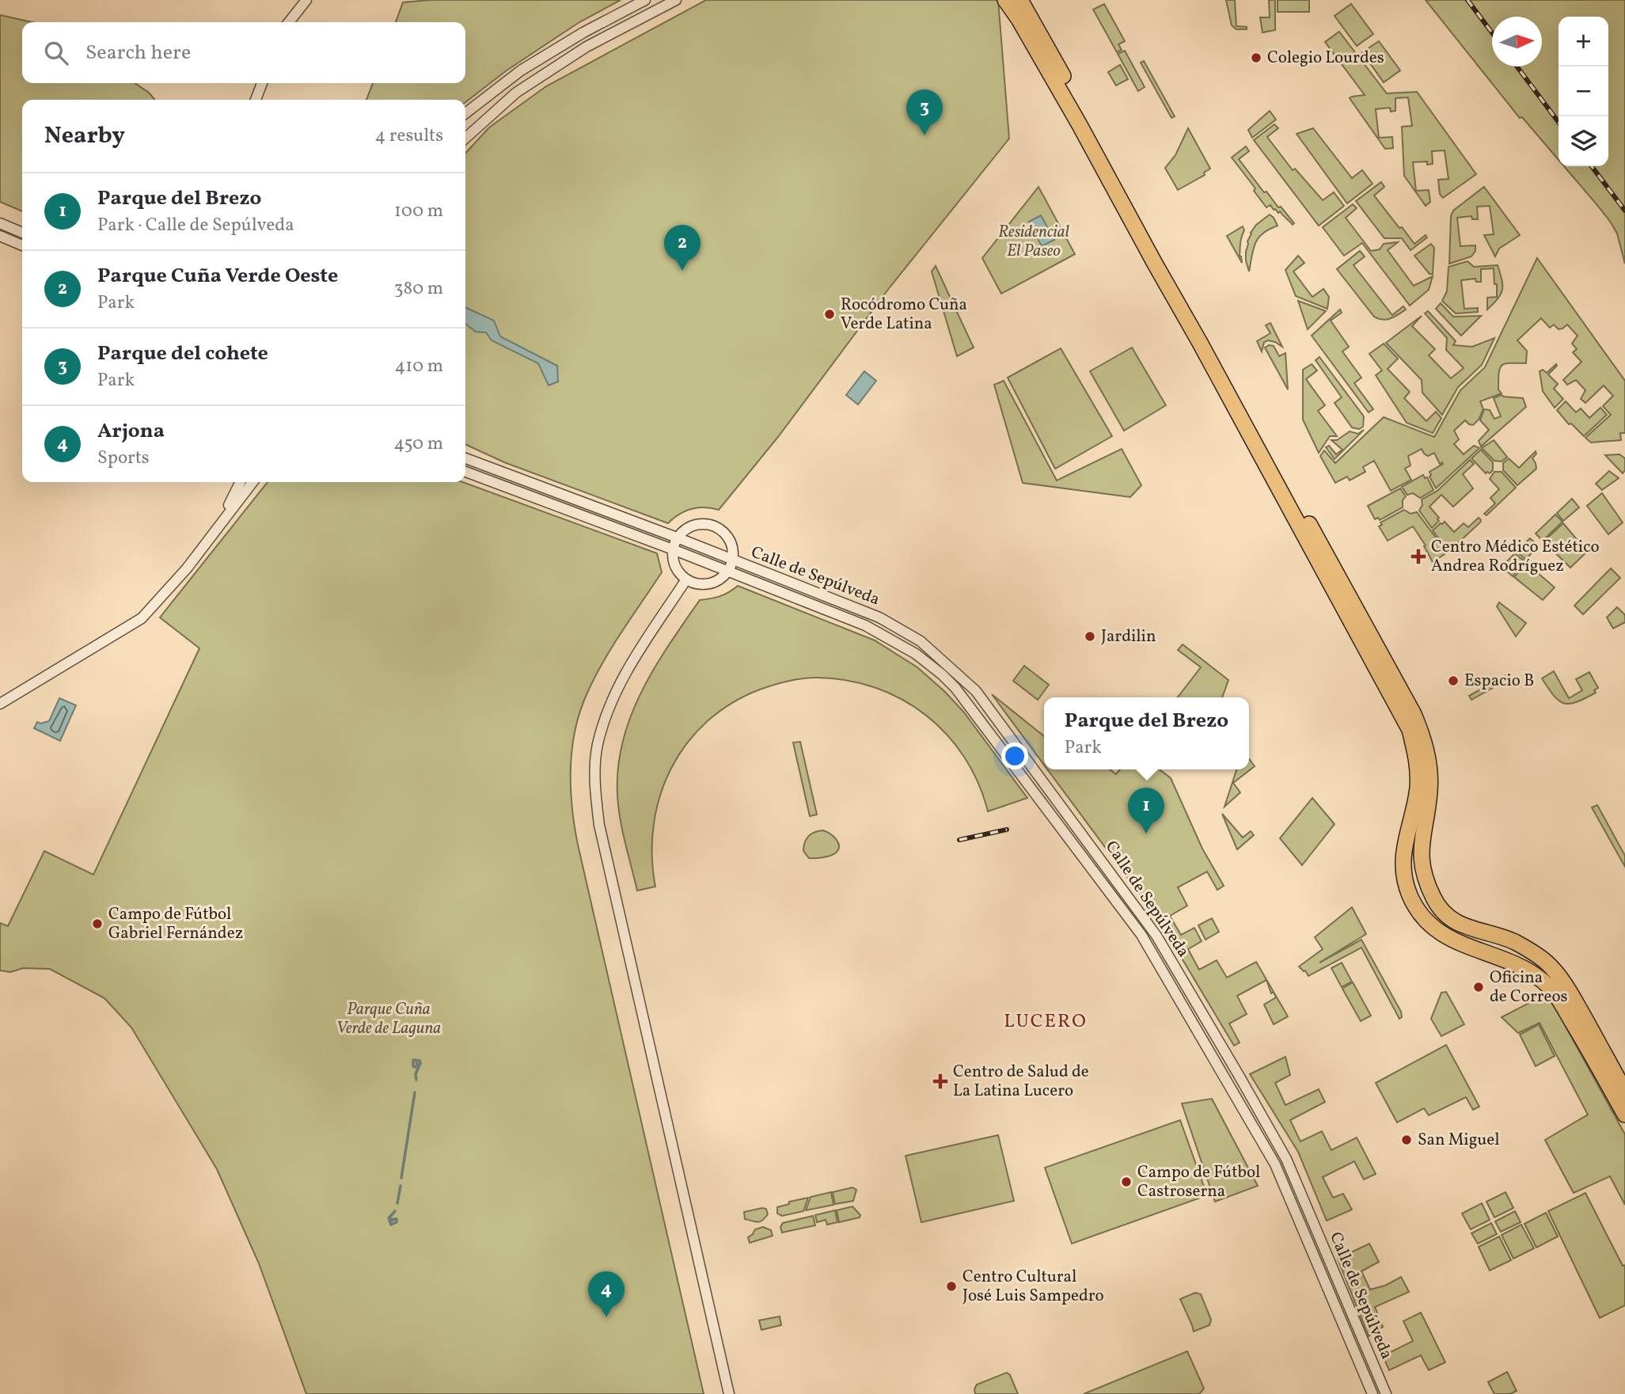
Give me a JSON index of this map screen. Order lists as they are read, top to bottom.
{
  "streets": {
    "street": ["Calle de Sepúlveda"]
  },
  "districts": ["LUCERO"],
  "parks": ["Residencial El Paseo", "Parque Cuña Verde de Laguna"],
  "places": {
    "other": [
      "Colegio Lourdes",
      "Rocódromo Cuña Verde Latina",
      "Jardilin",
      "Espacio B",
      "Campo de Fútbol Gabriel Fernández",
      "Oficina de Correos",
      "San Miguel",
      "Campo de Fútbol Castroserna",
      "Centro Cultural José Luis Sampedro"
    ],
    "health": ["Centro Médico Estético Andrea Rodríguez", "Centro de Salud de La Latina Lucero"]
  },
  "north": "right",
  "page": {
    "map_buttons": ["+", "−"],
    "search": "Search here",
    "pins": [
      "3",
      "2",
      "1",
      "4"
    ],
    "heading": ["Nearby", "4 results"],
    "list": [
      {
        "mark": "1",
        "name": "Parque del Brezo",
        "note": "Park · Calle de Sepúlveda",
        "value": "100 m"
      },
      {
        "mark": "2",
        "name": "Parque Cuña Verde Oeste",
        "note": "Park",
        "value": "380 m"
      },
      {
        "mark": "3",
        "name": "Parque del cohete",
        "note": "Park",
        "value": "410 m"
      },
      {
        "mark": "4",
        "name": "Arjona",
        "note": "Sports",
        "value": "450 m"
      }
    ],
    "popup": ["Parque del Brezo", "Park"]
  }
}
